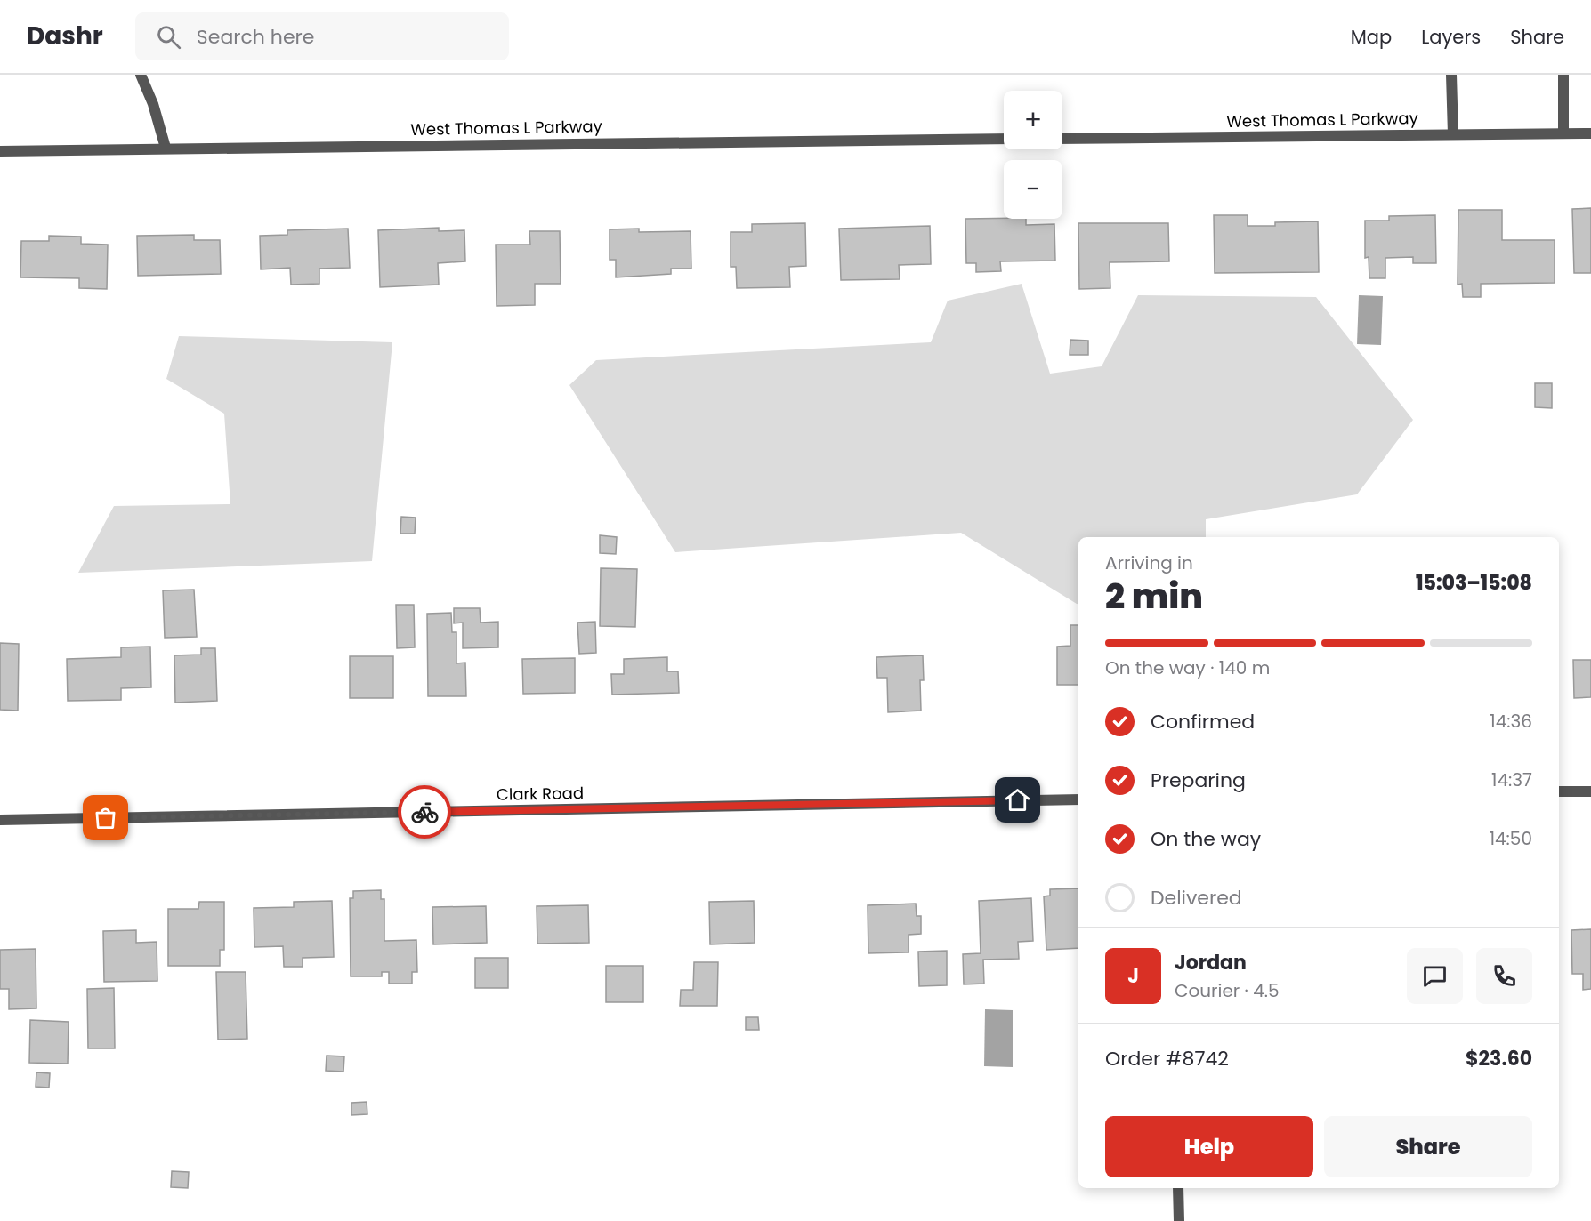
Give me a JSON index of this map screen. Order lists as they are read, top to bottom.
{
  "streets": {
    "street": ["West Thomas L Parkway", "Clark Road"]
  },
  "page": {
    "header": "Dashr",
    "search": "Search here",
    "nav": ["Map", "Layers", "Share"],
    "map_buttons": ["+", "−"],
    "heading": ["2 min", "Arriving in", "15:03–15:08"],
    "panel": [
      "Jordan",
      "Courier · 4.5",
      "Order #8742",
      "$23.60"
    ],
    "bar": "On the way · 140 m",
    "list": [
      ["Confirmed", "14:36"],
      ["Preparing", "14:37"],
      ["On the way", "14:50"],
      "Delivered"
    ],
    "round": "J",
    "buttons": ["Help", "Share"]
  }
}
